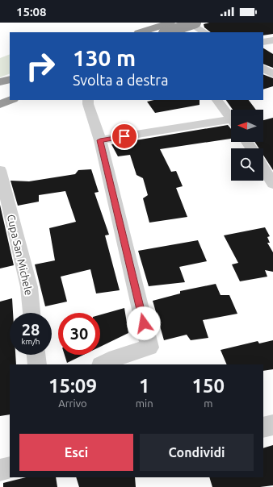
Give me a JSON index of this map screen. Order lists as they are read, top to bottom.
{
  "streets": {
    "street": ["Cupa San Michele"]
  },
  "north": "left",
  "page": {
    "status": "15:08",
    "turn": ["130 m", "Svolta a destra"],
    "speed": "28 km/h",
    "limit": "30",
    "eta": [
      "15:09",
      "Arrivo",
      "1",
      "min",
      "150",
      "m"
    ],
    "buttons": ["Esci", "Condividi"]
  }
}
